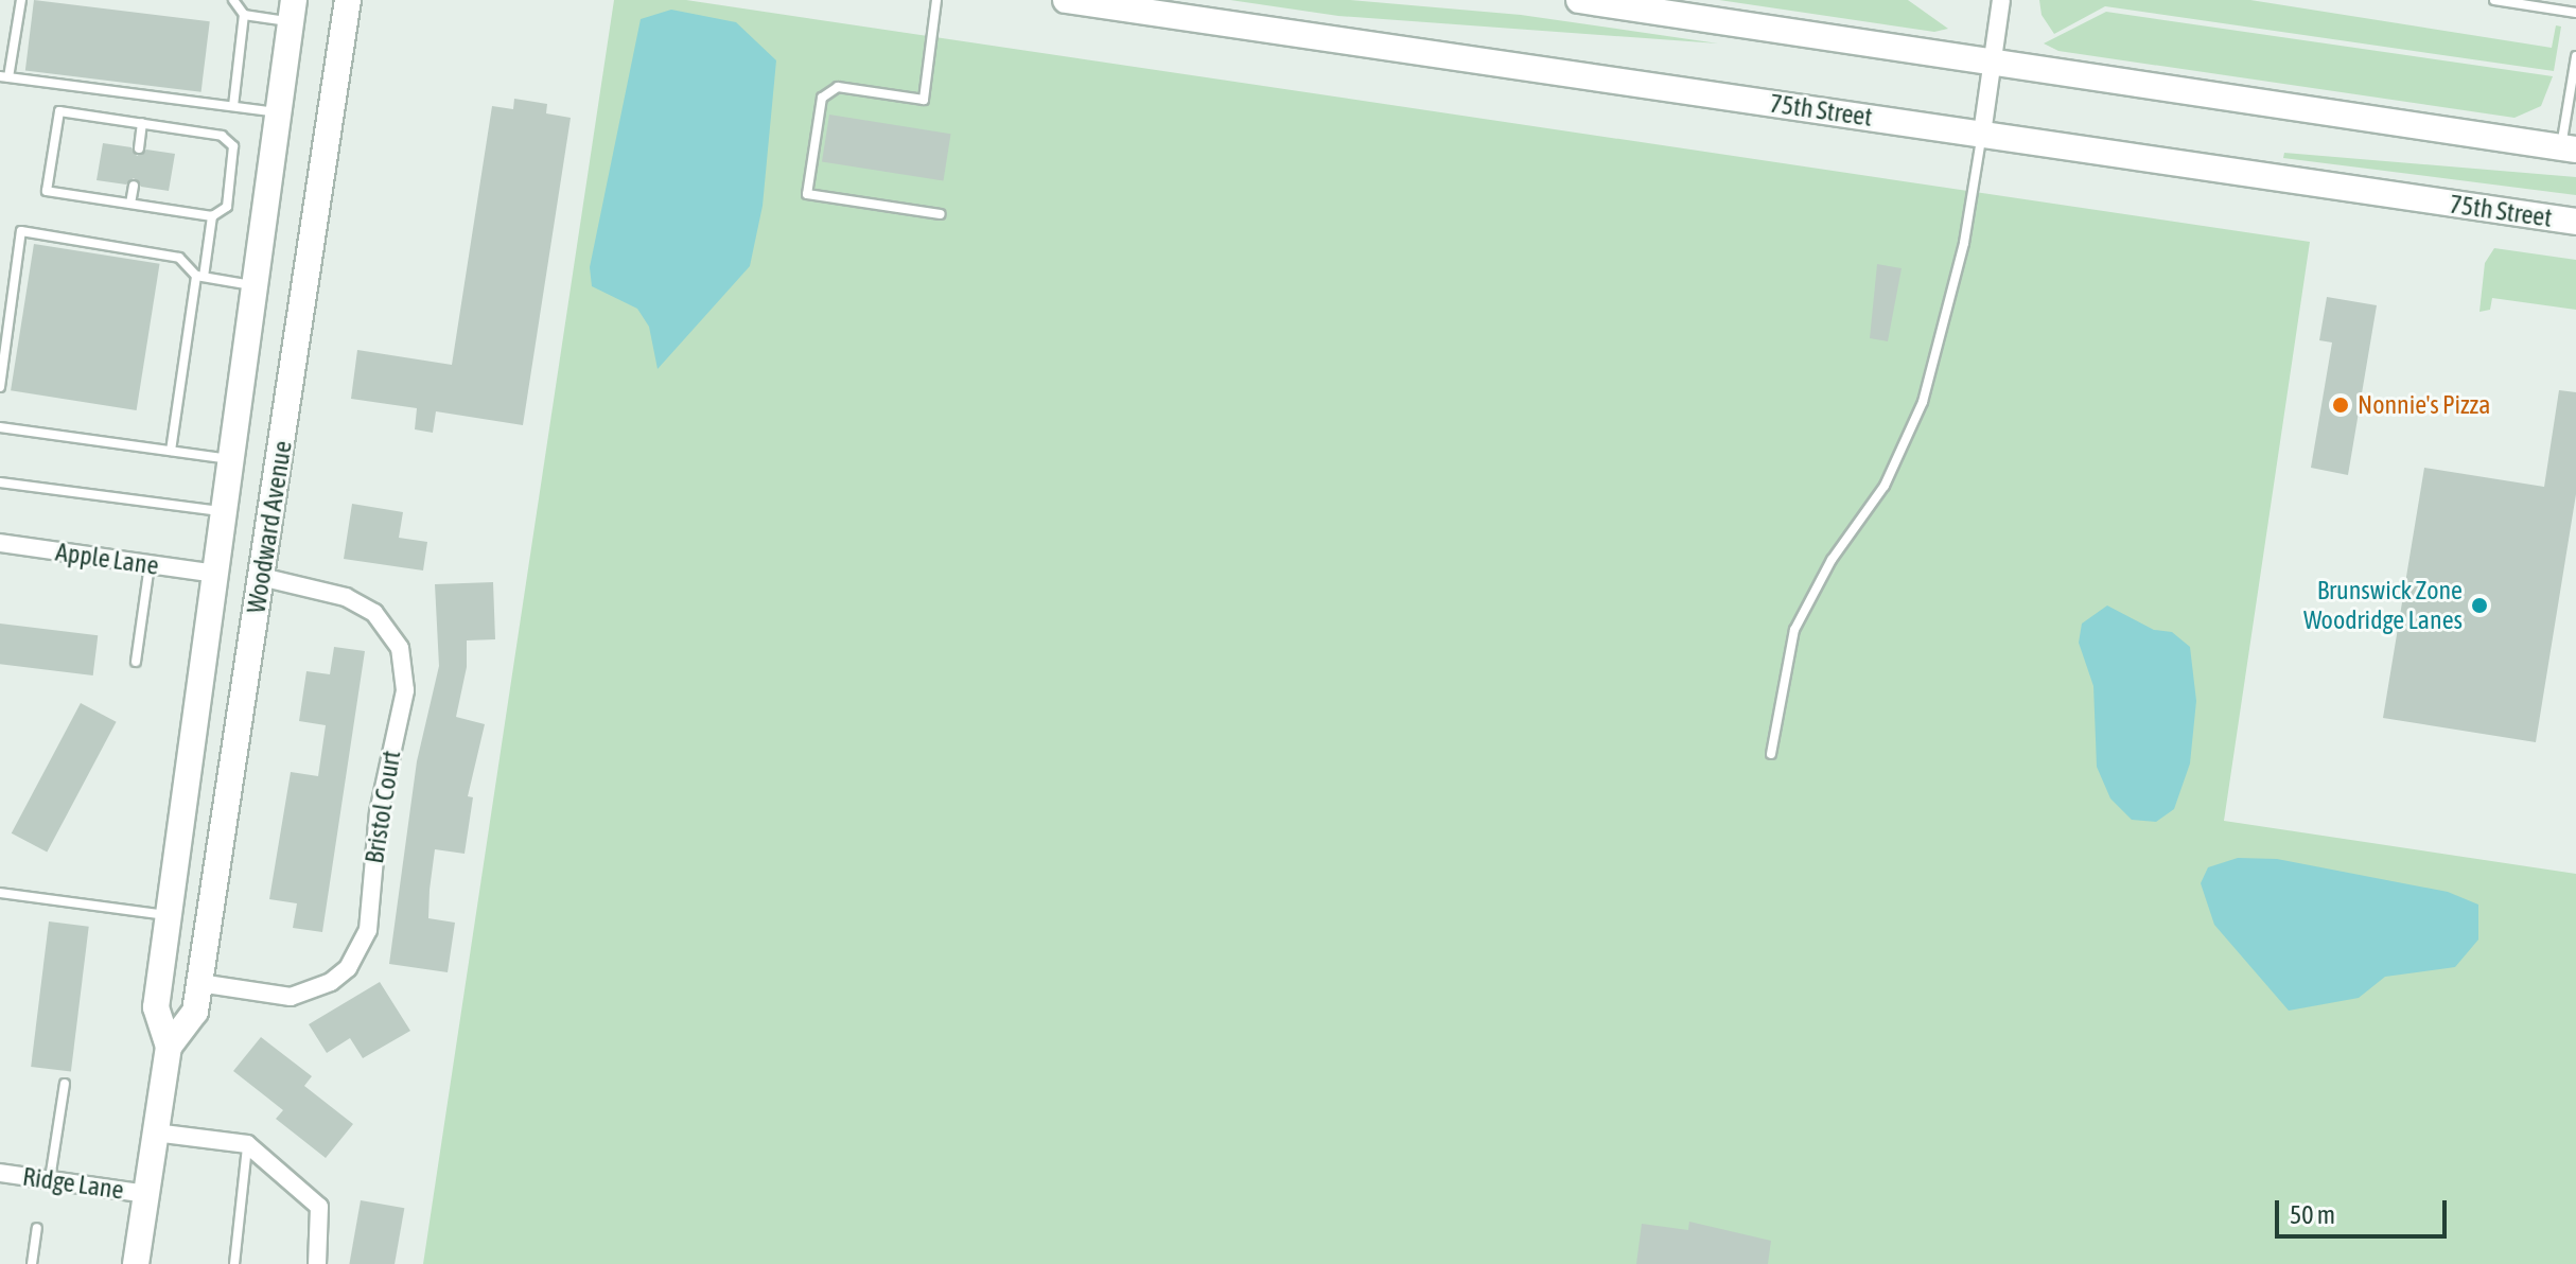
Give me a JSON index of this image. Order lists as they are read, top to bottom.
{
  "streets": {
    "main road": ["75th Street", "Woodward Avenue"],
    "street": ["Apple Lane", "Bristol Court", "Ridge Lane"]
  },
  "crossings": [
    ["Woodward Avenue", "Apple Lane"],
    ["Woodward Avenue", "Bristol Court"],
    ["Woodward Avenue", "Ridge Lane"]
  ],
  "places": ["Nonnie's Pizza", "Brunswick Zone Woodridge Lanes"],
  "scale_bar": "50 m"
}
